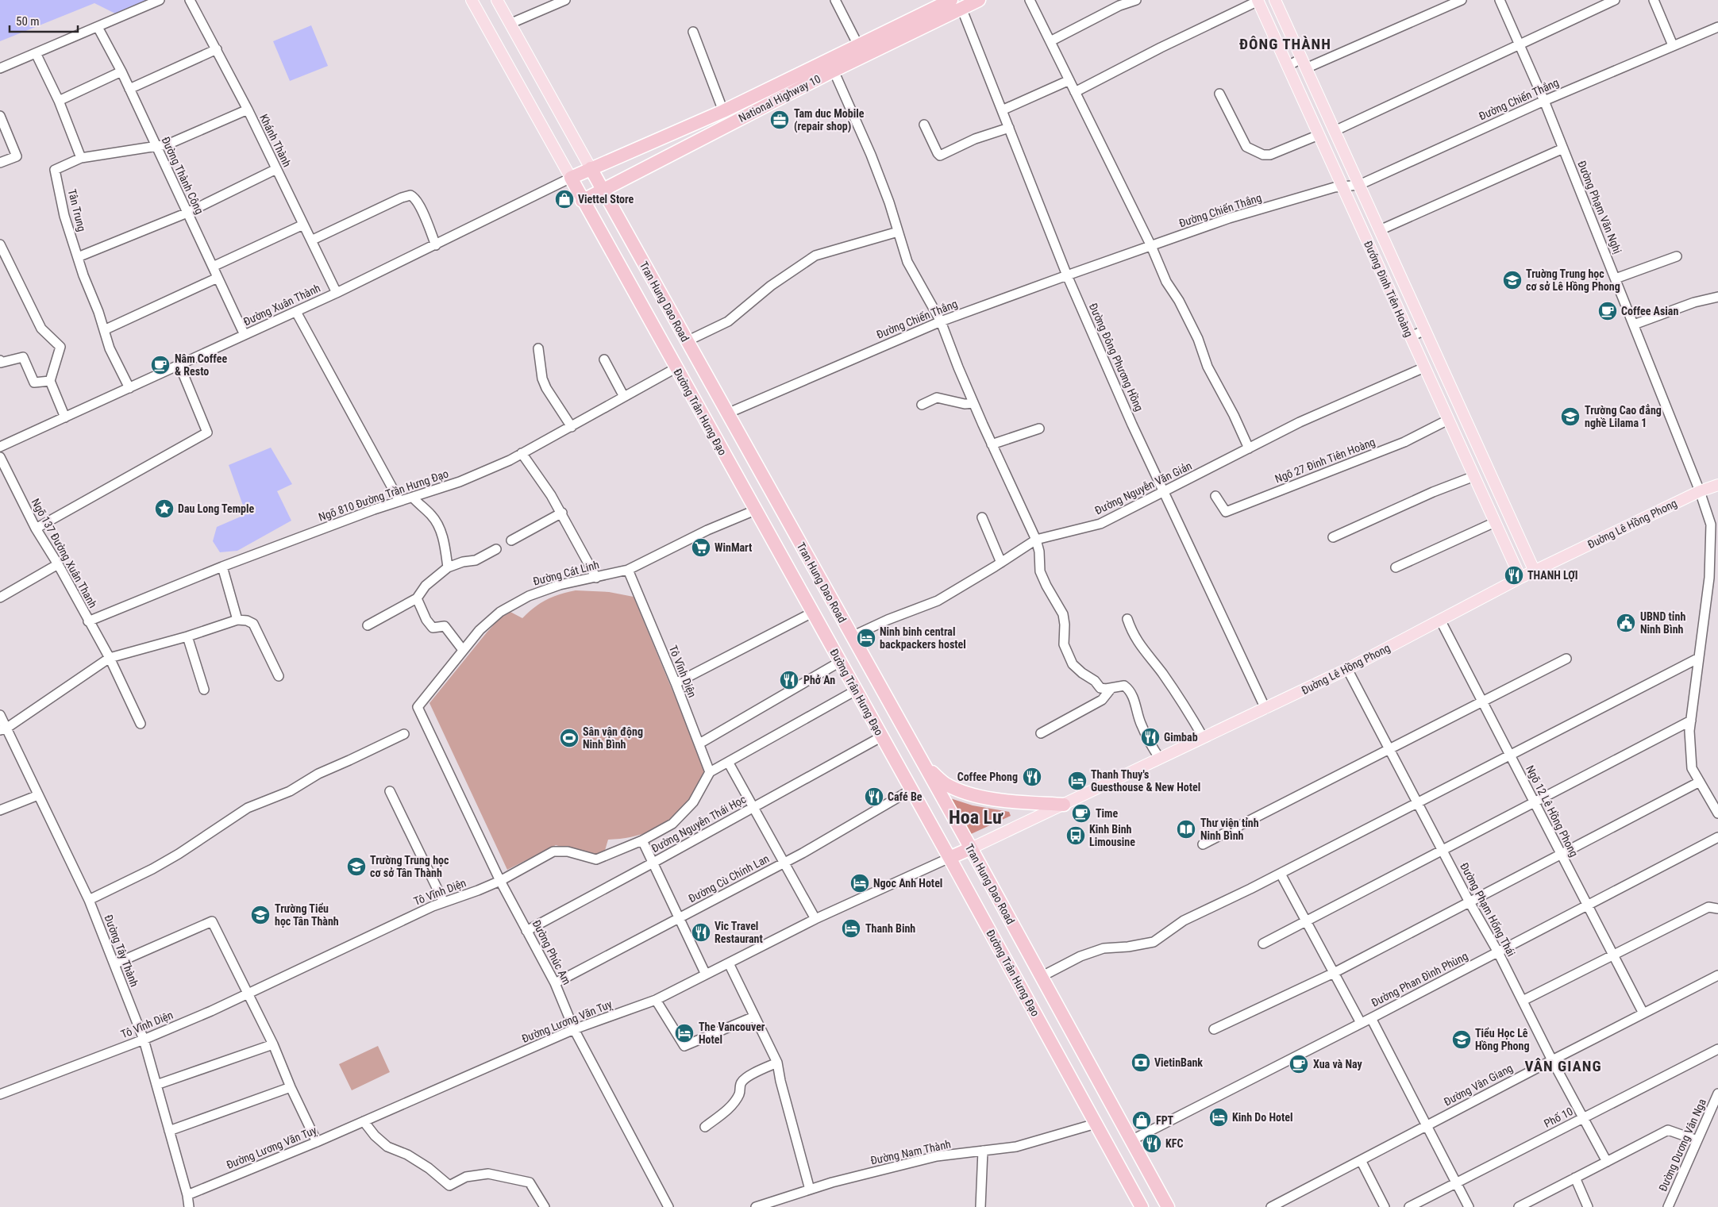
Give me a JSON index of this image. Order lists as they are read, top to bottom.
{
  "streets": {
    "highway": ["National Highway 10", "Tran Hung Dao Road", "Đường Trân Hưng Đạo"],
    "main road": ["Đướng Đinh Tiên Hoàng", "Đuờng Lê Hồng Phong"],
    "street": [
      "Đường Chiến Thắng",
      "Khánh Thành",
      "Đường Thành Công",
      "Đường Phạm Văn Nghị",
      "Tân Trung",
      "Đường Xuân Thành",
      "Đường Đông Phương Hồng",
      "Ngõ 27 Đinh Tiên Hoàng",
      "Đường Nguyễn Văn Giản",
      "Ngõ 810 Đường Trần Hưng Đạo",
      "Ngõ 137 Đường Xuân Thanh",
      "Đường Cát Linh",
      "Tô Vĩnh Diện",
      "Ngõ 12 Lê Hồng Phong",
      "Đường Nguyễn Thái Học",
      "Đường Cù Chính Lan",
      "Đường Phạm Hống Thái",
      "Đường Tây Thành",
      "Đường Phúc Am",
      "Đường Phan Đình Phùng",
      "Đường Lương Văn Tuỵ",
      "Đường Vân Giang",
      "Phố 10",
      "Đường Dương Vân Nga",
      "Đường Nam Thành"
    ]
  },
  "crossings": [
    ["National Highway 10", "Tran Hung Dao Road"],
    ["National Highway 10", "Đường Xuân Thành"],
    ["National Highway 10", "Đường Đông Phương Hồng"],
    ["National Highway 10", "Đường Trân Hưng Đạo"],
    ["Đường Chiến Thắng", "Đường Phạm Văn Nghị"],
    ["Đường Chiến Thắng", "Đướng Đinh Tiên Hoàng"],
    ["Đường Chiến Thắng", "Tran Hung Dao Road"],
    ["Đường Chiến Thắng", "Đường Đông Phương Hồng"],
    ["Khánh Thành", "Đường Xuân Thành"],
    ["Đường Thành Công", "Đường Xuân Thành"],
    ["Đường Phạm Văn Nghị", "Đuờng Lê Hồng Phong"],
    ["Tân Trung", "Đường Xuân Thành"],
    ["Đướng Đinh Tiên Hoàng", "Ngõ 27 Đinh Tiên Hoàng"],
    ["Đướng Đinh Tiên Hoàng", "Đường Nguyễn Văn Giản"],
    ["Đướng Đinh Tiên Hoàng", "Đuờng Lê Hồng Phong"],
    ["Tran Hung Dao Road", "Đường Nguyễn Văn Giản"],
    ["Tran Hung Dao Road", "Đuờng Lê Hồng Phong"],
    ["Tran Hung Dao Road", "Đường Phan Đình Phùng"],
    ["Đường Xuân Thành", "Đường Trân Hưng Đạo"],
    ["Đường Đông Phương Hồng", "Đường Nguyễn Văn Giản"],
    ["Đường Đông Phương Hồng", "Đuờng Lê Hồng Phong"],
    ["Đường Trân Hưng Đạo", "Ngõ 810 Đường Trần Hưng Đạo"],
    ["Đường Trân Hưng Đạo", "Đường Cát Linh"],
    ["Đường Trân Hưng Đạo", "Đường Nguyễn Thái Học"],
    ["Đường Trân Hưng Đạo", "Đường Cù Chính Lan"],
    ["Đường Trân Hưng Đạo", "Đường Lương Văn Tuỵ"],
    ["Đường Trân Hưng Đạo", "Đường Nam Thành"],
    ["Ngõ 810 Đường Trần Hưng Đạo", "Ngõ 137 Đường Xuân Thanh"],
    ["Đuờng Lê Hồng Phong", "Ngõ 12 Lê Hồng Phong"],
    ["Đuờng Lê Hồng Phong", "Đường Phạm Hống Thái"],
    ["Đường Cát Linh", "Tô Vĩnh Diện"],
    ["Đường Cát Linh", "Đường Phúc Am"],
    ["Tô Vĩnh Diện", "Đường Tây Thành"],
    ["Tô Vĩnh Diện", "Đường Phúc Am"],
    ["Ngõ 12 Lê Hồng Phong", "Đường Phan Đình Phùng"],
    ["Ngõ 12 Lê Hồng Phong", "Đường Vân Giang"],
    ["Đường Nguyễn Thái Học", "Đường Phúc Am"],
    ["Đường Cù Chính Lan", "Đường Phúc Am"],
    ["Đường Phạm Hống Thái", "Đường Phan Đình Phùng"],
    ["Đường Phạm Hống Thái", "Đường Vân Giang"],
    ["Đường Phạm Hống Thái", "Phố 10"],
    ["Đường Tây Thành", "Đường Lương Văn Tuỵ"],
    ["Đường Phúc Am", "Đường Lương Văn Tuỵ"]
  ],
  "districts": ["ĐÔNG THÀNH", "Hoa Lư", "VÂN GIANG"],
  "places": {
    "office": ["Tam duc Mobile (repair shop)"],
    "shop": ["Viettel Store", "FPT"],
    "school or university": [
      "Truờng Trung học cơ sở Lê Hồng Phong",
      "Trường Cao đẳng nghề Lilama 1",
      "Trường Trung học cơ sở Tân Thành",
      "Trường Tiểu học Tân Thành",
      "Tiểu Học Lê Hồng Phong"
    ],
    "cafe": [
      "Coffee Asian",
      "Nâm Coffee & Resto",
      "Time",
      "Xua và Nay"
    ],
    "place": ["Dau Long Temple"],
    "supermarket": ["WinMart"],
    "restaurant": [
      "THANH LỢI",
      "Phở An",
      "Gimbab",
      "Coffee Phong",
      "Café Be",
      "Vic Travel Restaurant",
      "KFC"
    ],
    "public building": ["UBND tỉnh Ninh Bình"],
    "hotel": [
      "Ninh binh central backpackers hostel",
      "Thanh Thuy's Guesthouse & New Hotel",
      "Ngoc Anh Hotel",
      "Thanh Binh",
      "The Vancouver Hotel",
      "Kinh Do Hotel"
    ],
    "sports": ["Sân vận động Ninh Bình"],
    "library": ["Thư viện tỉnh Ninh Bình"],
    "bus stop": ["Kinh Binh Limousine"],
    "bank": ["VietinBank"]
  },
  "scale_bar": "50 m"
}
